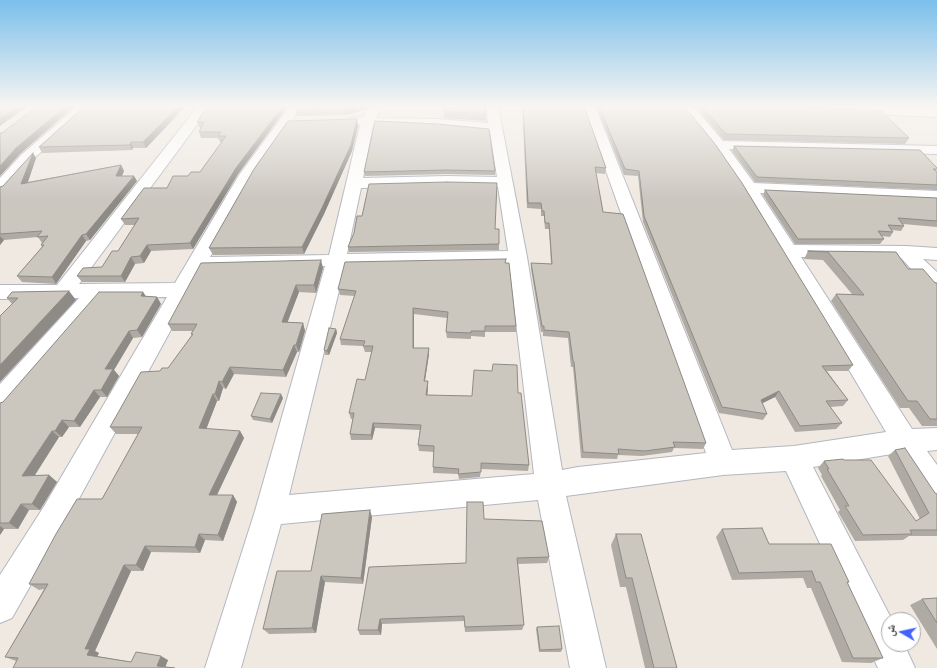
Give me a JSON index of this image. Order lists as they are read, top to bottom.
{
  "north": "left"
}
